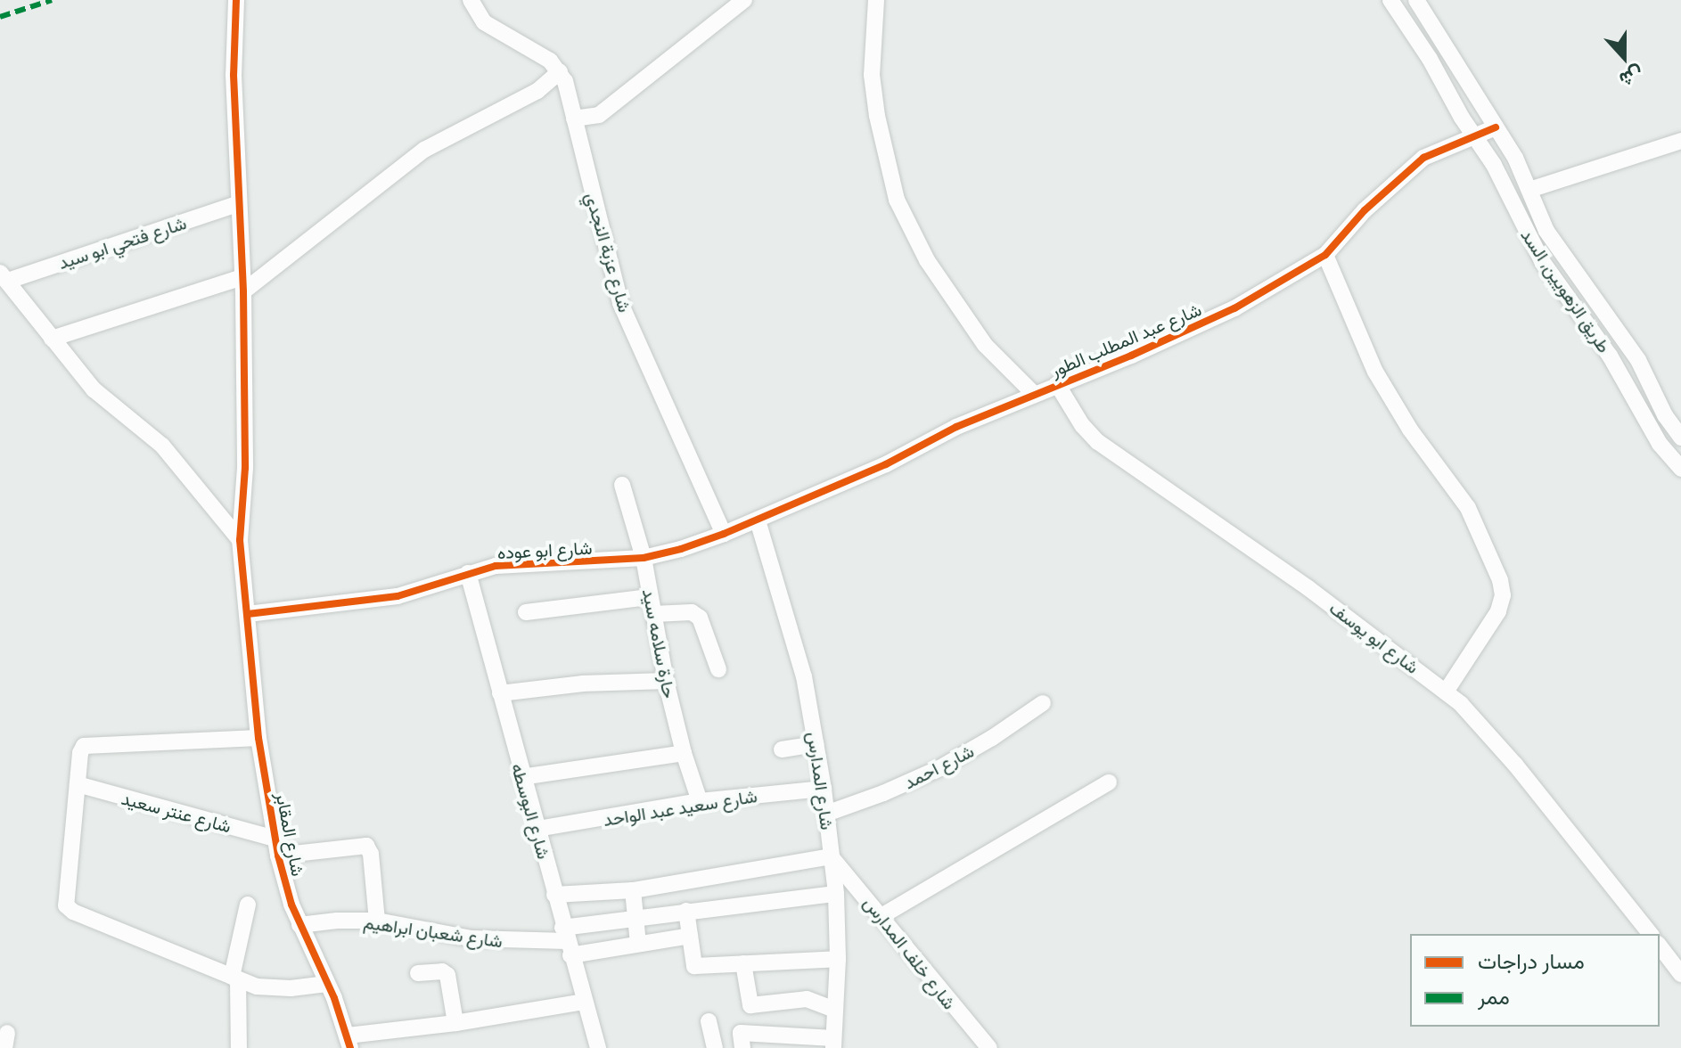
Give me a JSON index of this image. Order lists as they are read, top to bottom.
{
  "streets": {
    "street": [
      "شارع فتحي ابو سيد",
      "شارع عزبة النجدي",
      "طريق الزهويين, السد",
      "شارع عبد المطلب الطور",
      "شارع ابو عوده",
      "شارع ابو يوسف",
      "حارة سلامه سيد",
      "شارع احمد",
      "شارع المدارس",
      "شارع سعيد عبد الواحد",
      "شارع البوسطه",
      "شارع عنتر سعيد",
      "شارع المقابر",
      "شارع شعبان ابراهيم",
      "شارع خلف المدارس"
    ]
  },
  "crossings": [
    ["شارع فتحي ابو سيد", "شارع المقابر"],
    ["شارع عزبة النجدي", "شارع ابو عوده"],
    ["طريق الزهويين, السد", "شارع عبد المطلب الطور"],
    ["شارع عبد المطلب الطور", "شارع ابو عوده"],
    ["شارع عبد المطلب الطور", "شارع ابو يوسف"],
    ["شارع عبد المطلب الطور", "شارع المدارس"],
    ["شارع ابو عوده", "حارة سلامه سيد"],
    ["شارع ابو عوده", "شارع المدارس"],
    ["شارع ابو عوده", "شارع البوسطه"],
    ["شارع ابو عوده", "شارع المقابر"],
    ["حارة سلامه سيد", "شارع سعيد عبد الواحد"],
    ["شارع احمد", "شارع المدارس"],
    ["شارع المدارس", "شارع سعيد عبد الواحد"],
    ["شارع المدارس", "شارع خلف المدارس"],
    ["شارع سعيد عبد الواحد", "شارع البوسطه"],
    ["شارع البوسطه", "شارع شعبان ابراهيم"],
    ["شارع عنتر سعيد", "شارع المقابر"],
    ["شارع المقابر", "شارع شعبان ابراهيم"]
  ],
  "legend": ["مسار دراجات", "ممر"],
  "north": "bottom"
}
